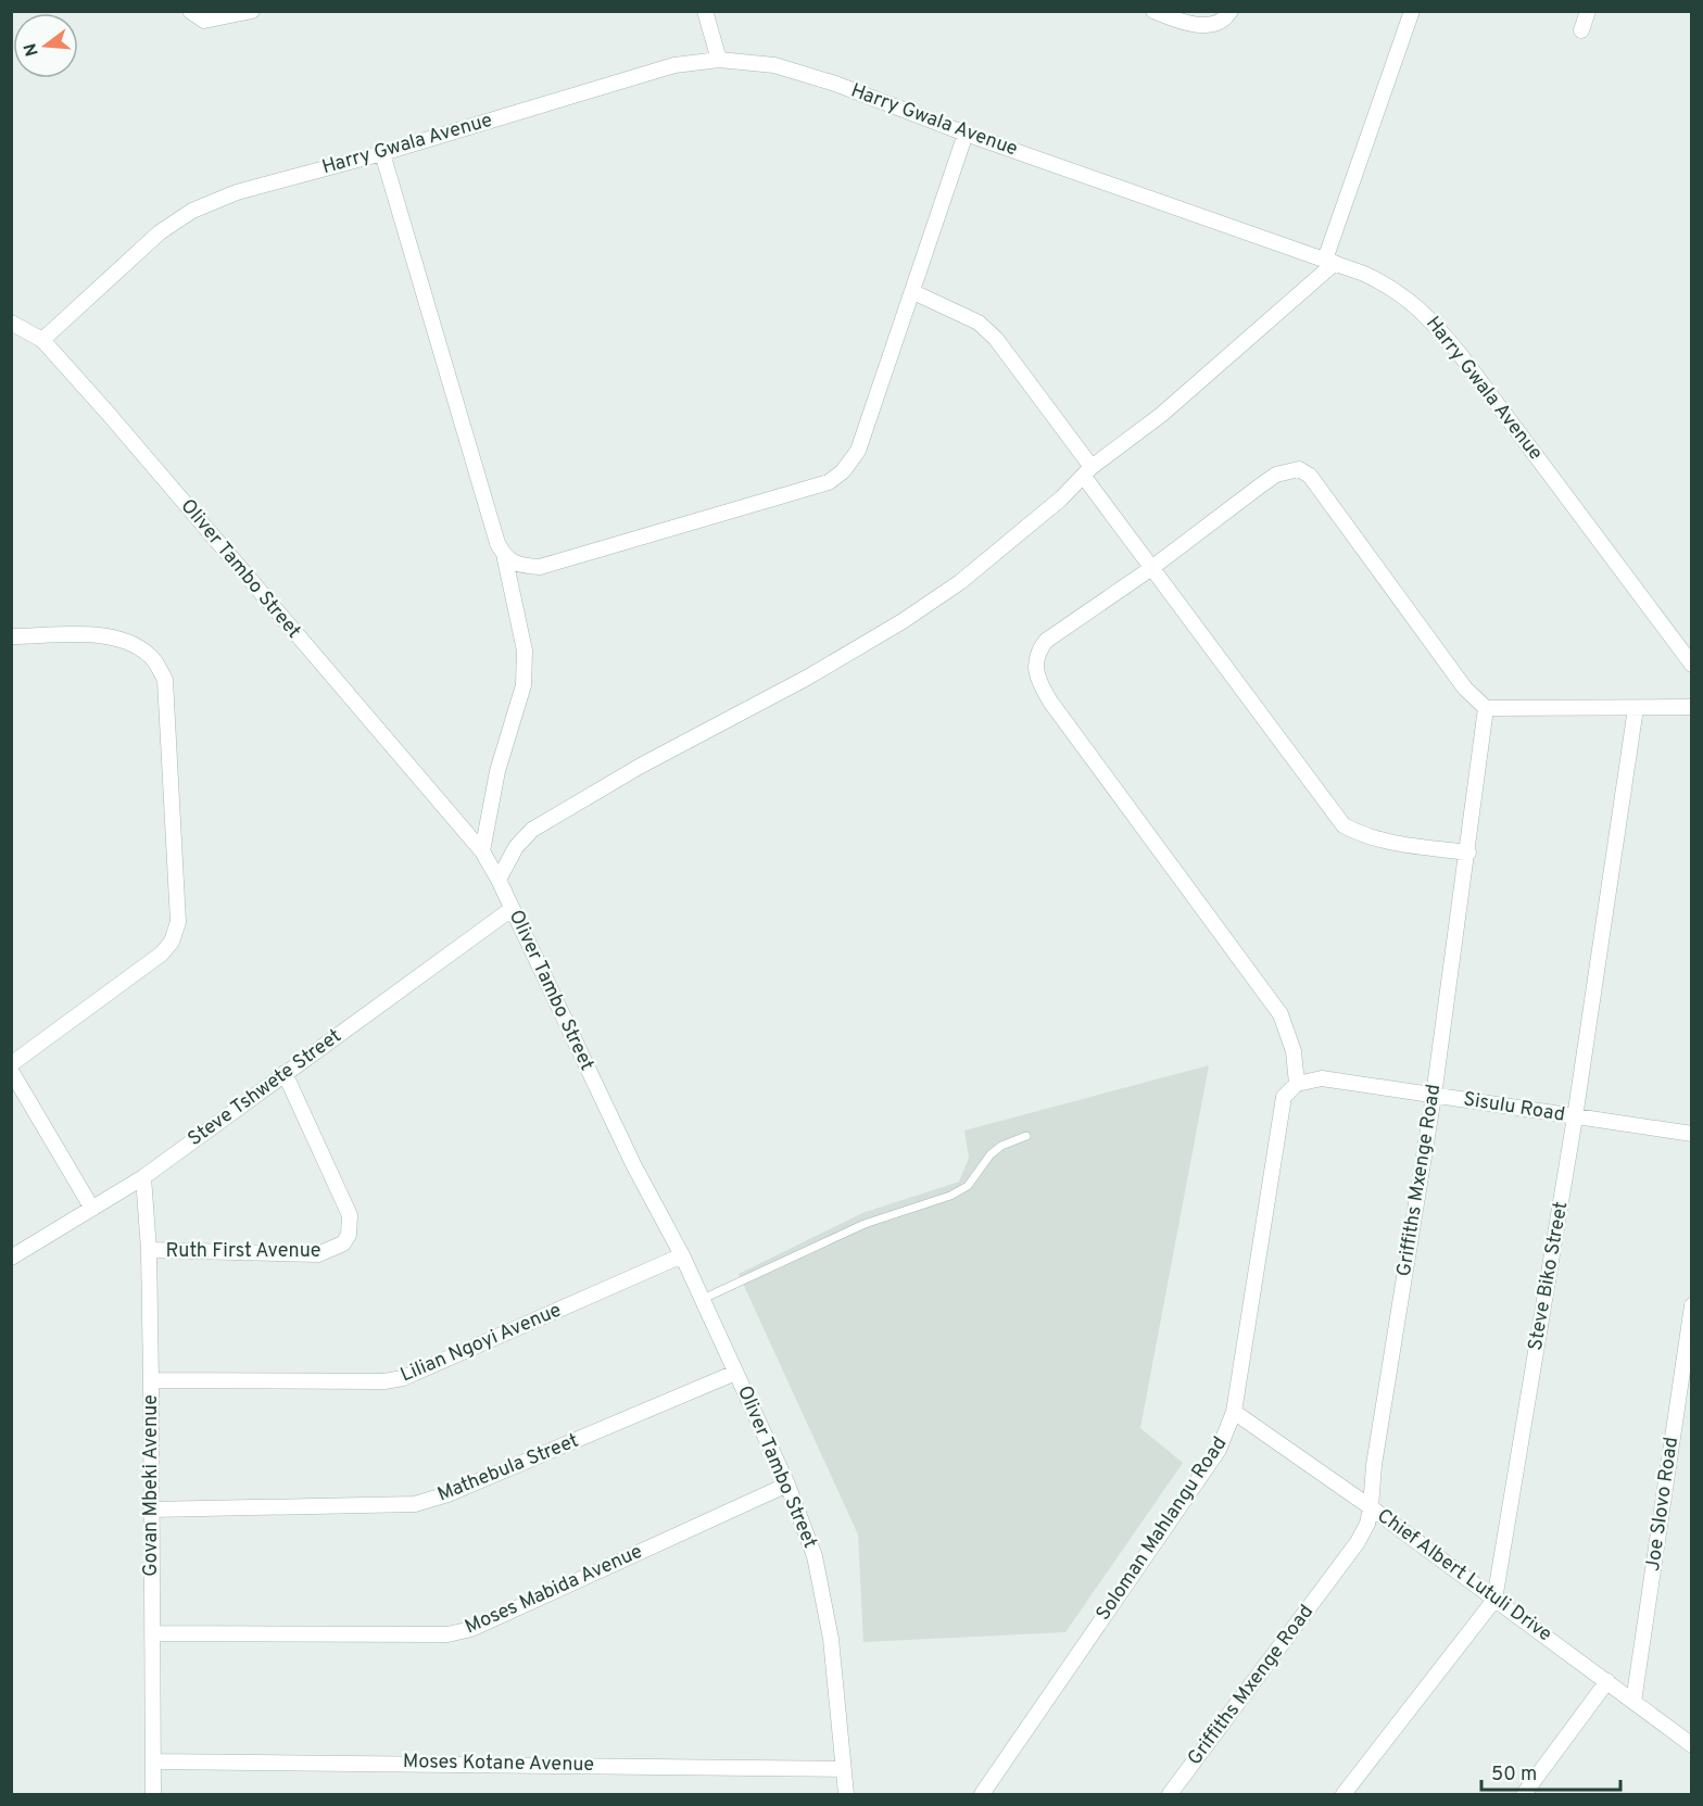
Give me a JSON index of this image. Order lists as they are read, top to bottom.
{
  "streets": {
    "street": [
      "Harry Gwala Avenue",
      "Oliver Tambo Street",
      "Steve Tshwete Street",
      "Sisulu Road",
      "Griffiths Mxenge Road",
      "Ruth First Avenue",
      "Steve Biko Street",
      "Lilian Ngoyi Avenue",
      "Mathebula Street",
      "Govan Mbeki Avenue",
      "Joe Slovo Road",
      "Soloman Mahlangu Road",
      "Chief Albert Lutuli Drive",
      "Moses Mabida Avenue",
      "Moses Kotane Avenue"
    ]
  },
  "crossings": [
    ["Harry Gwala Avenue", "Oliver Tambo Street"],
    ["Oliver Tambo Street", "Steve Tshwete Street"],
    ["Oliver Tambo Street", "Lilian Ngoyi Avenue"],
    ["Oliver Tambo Street", "Mathebula Street"],
    ["Oliver Tambo Street", "Moses Mabida Avenue"],
    ["Oliver Tambo Street", "Moses Kotane Avenue"],
    ["Steve Tshwete Street", "Ruth First Avenue"],
    ["Steve Tshwete Street", "Govan Mbeki Avenue"],
    ["Sisulu Road", "Griffiths Mxenge Road"],
    ["Sisulu Road", "Steve Biko Street"],
    ["Sisulu Road", "Soloman Mahlangu Road"],
    ["Griffiths Mxenge Road", "Chief Albert Lutuli Drive"],
    ["Ruth First Avenue", "Govan Mbeki Avenue"],
    ["Steve Biko Street", "Chief Albert Lutuli Drive"],
    ["Lilian Ngoyi Avenue", "Govan Mbeki Avenue"],
    ["Mathebula Street", "Govan Mbeki Avenue"],
    ["Govan Mbeki Avenue", "Moses Mabida Avenue"],
    ["Govan Mbeki Avenue", "Moses Kotane Avenue"],
    ["Joe Slovo Road", "Chief Albert Lutuli Drive"],
    ["Soloman Mahlangu Road", "Chief Albert Lutuli Drive"]
  ],
  "scale_bar": "50 m",
  "north": "left"
}
